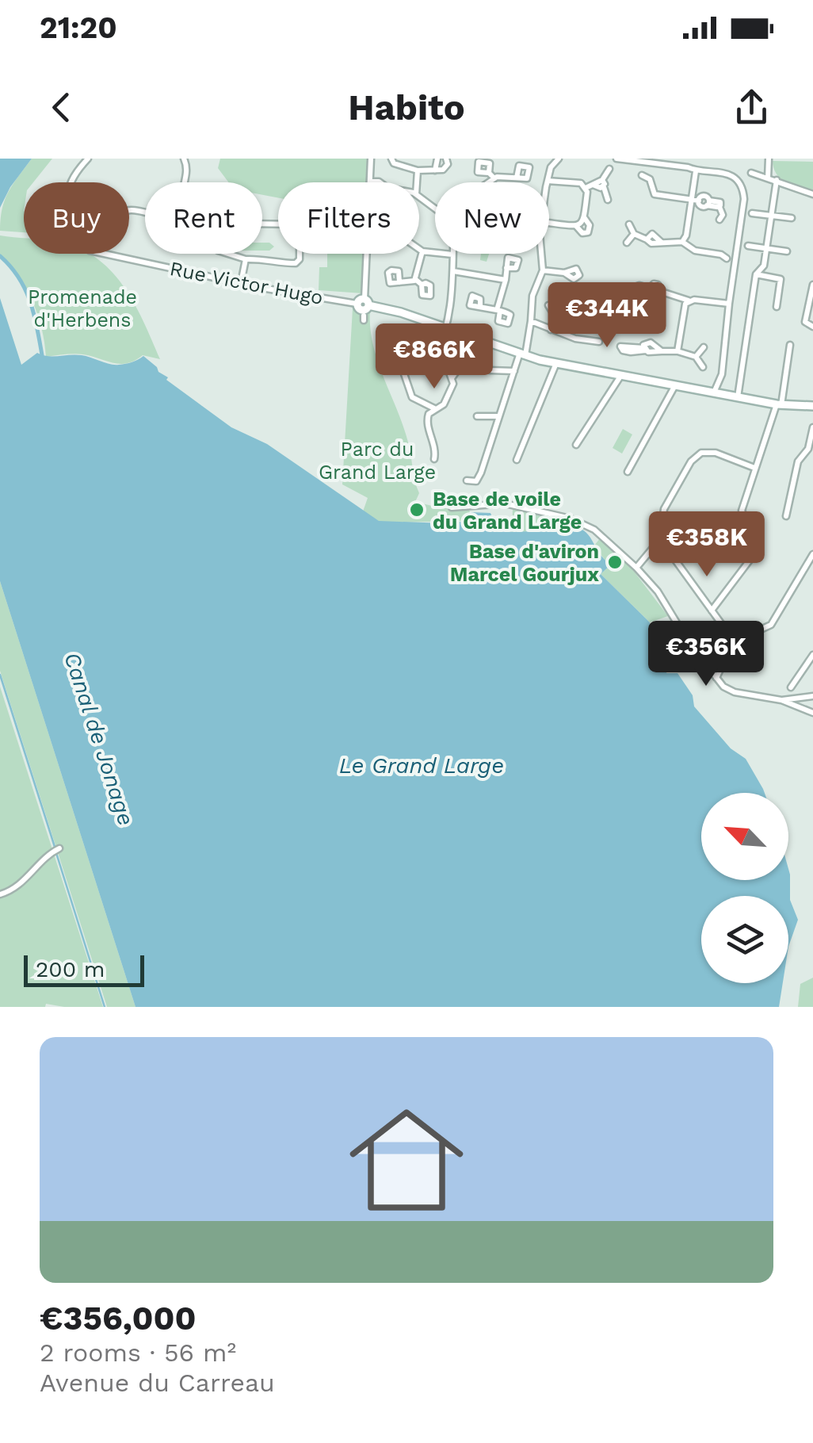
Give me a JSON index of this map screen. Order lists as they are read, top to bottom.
{
  "streets": {
    "street": ["Rue Victor Hugo"]
  },
  "water": ["Canal de Jonage", "Le Grand Large"],
  "parks": ["Promenade d'Herbens", "Parc du Grand Large"],
  "places": ["Base de voile du Grand Large", "Base d'aviron Marcel Gourjux"],
  "scale_bar": "200 m",
  "north": "top left",
  "page": {
    "status": "21:20",
    "header": "Habito",
    "chip": [
      "Buy",
      "Rent",
      "Filters",
      "New"
    ],
    "price": [
      "€344K",
      "€866K",
      "€358K",
      "€356K"
    ],
    "scale": "200 m",
    "list": [
      {
        "name": "€356,000",
        "note": "2 rooms · 56 m² · Avenue du Carreau"
      }
    ]
  }
}
